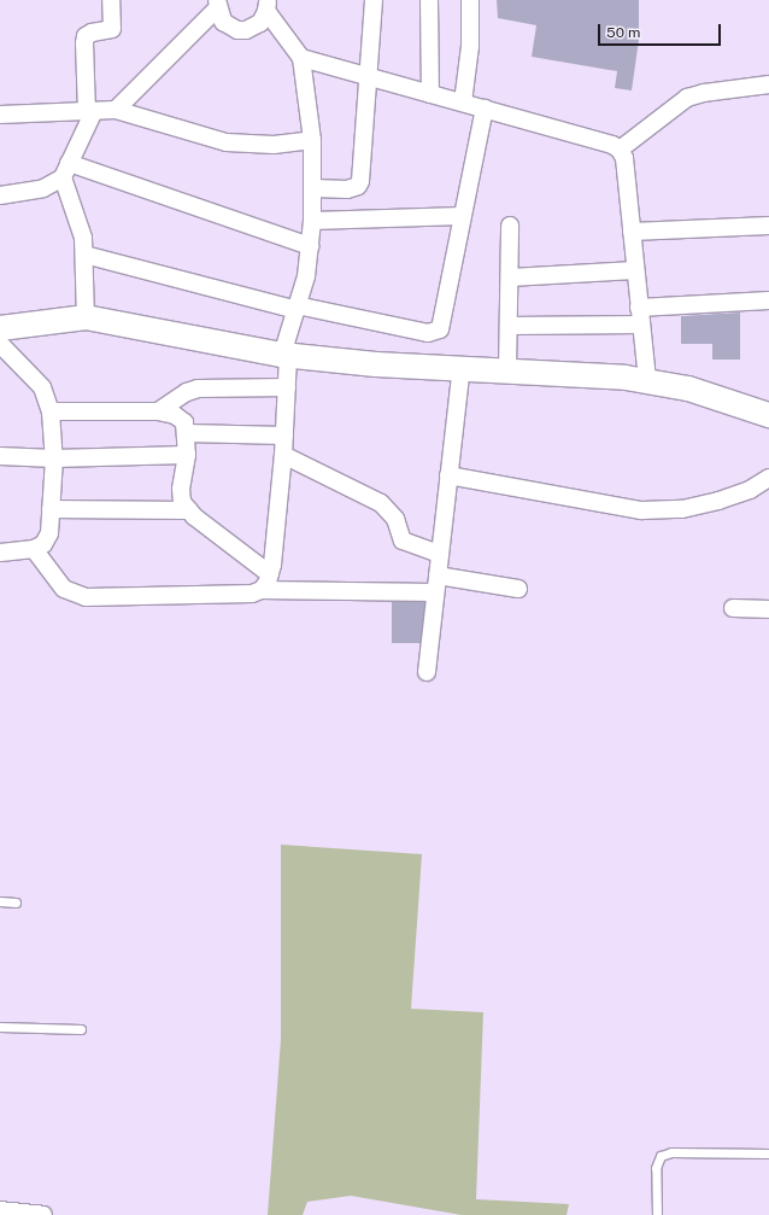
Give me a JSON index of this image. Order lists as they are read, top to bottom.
{
  "scale_bar": "50 m"
}
